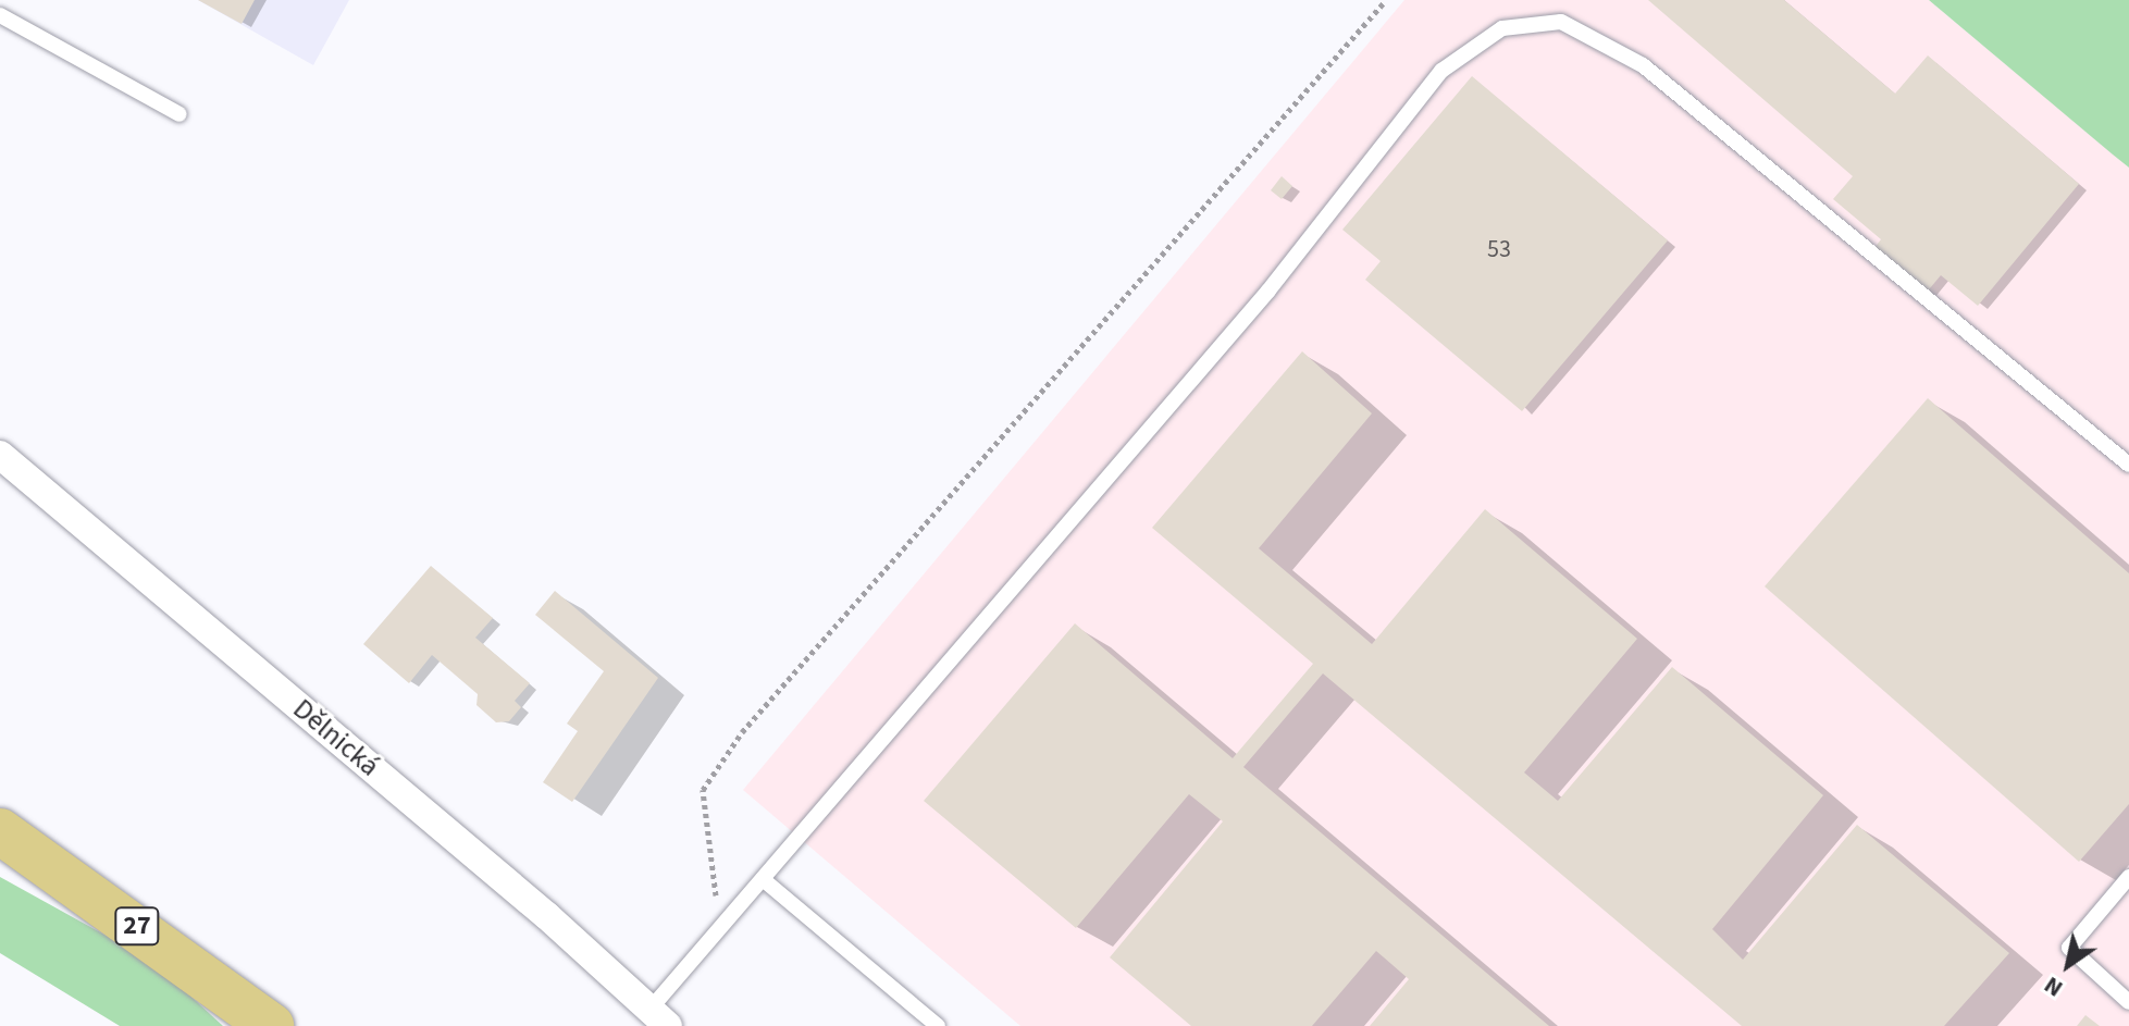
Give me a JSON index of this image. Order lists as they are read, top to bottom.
{
  "streets": {
    "main road": ["27"],
    "street": ["Dělnická"]
  },
  "house_numbers": ["53"],
  "north": "bottom left"
}
